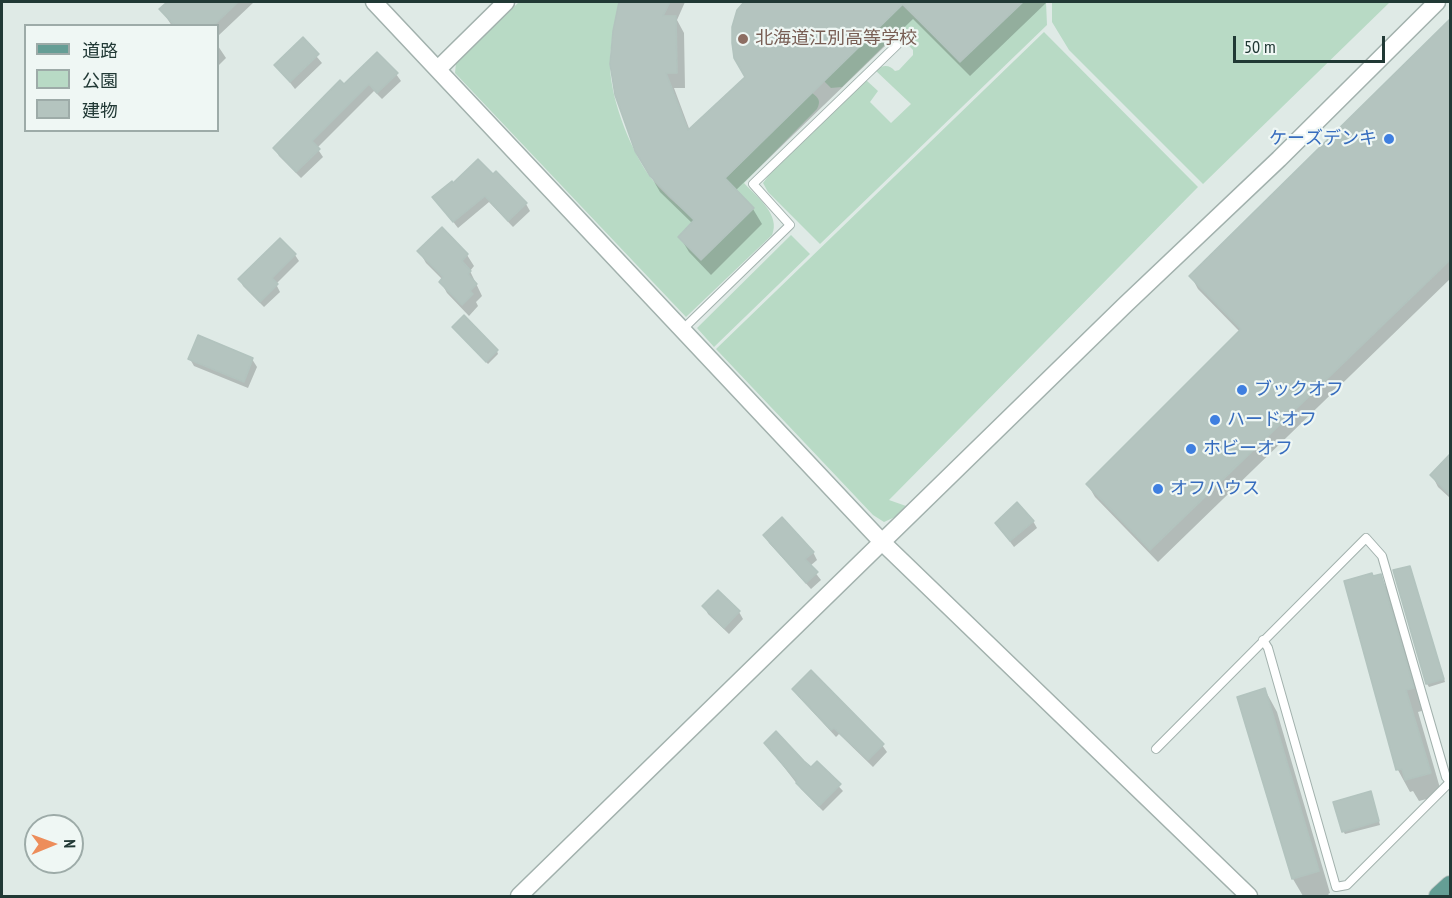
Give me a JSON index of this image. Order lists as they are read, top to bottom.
{
  "places": [
    "北海道江別高等学校",
    "ケーズデンキ",
    "ブックオフ",
    "ハードオフ",
    "ホビーオフ",
    "オフハウス"
  ],
  "legend": ["道路", "公園", "建物"],
  "scale_bar": "50 m",
  "north": "right"
}
